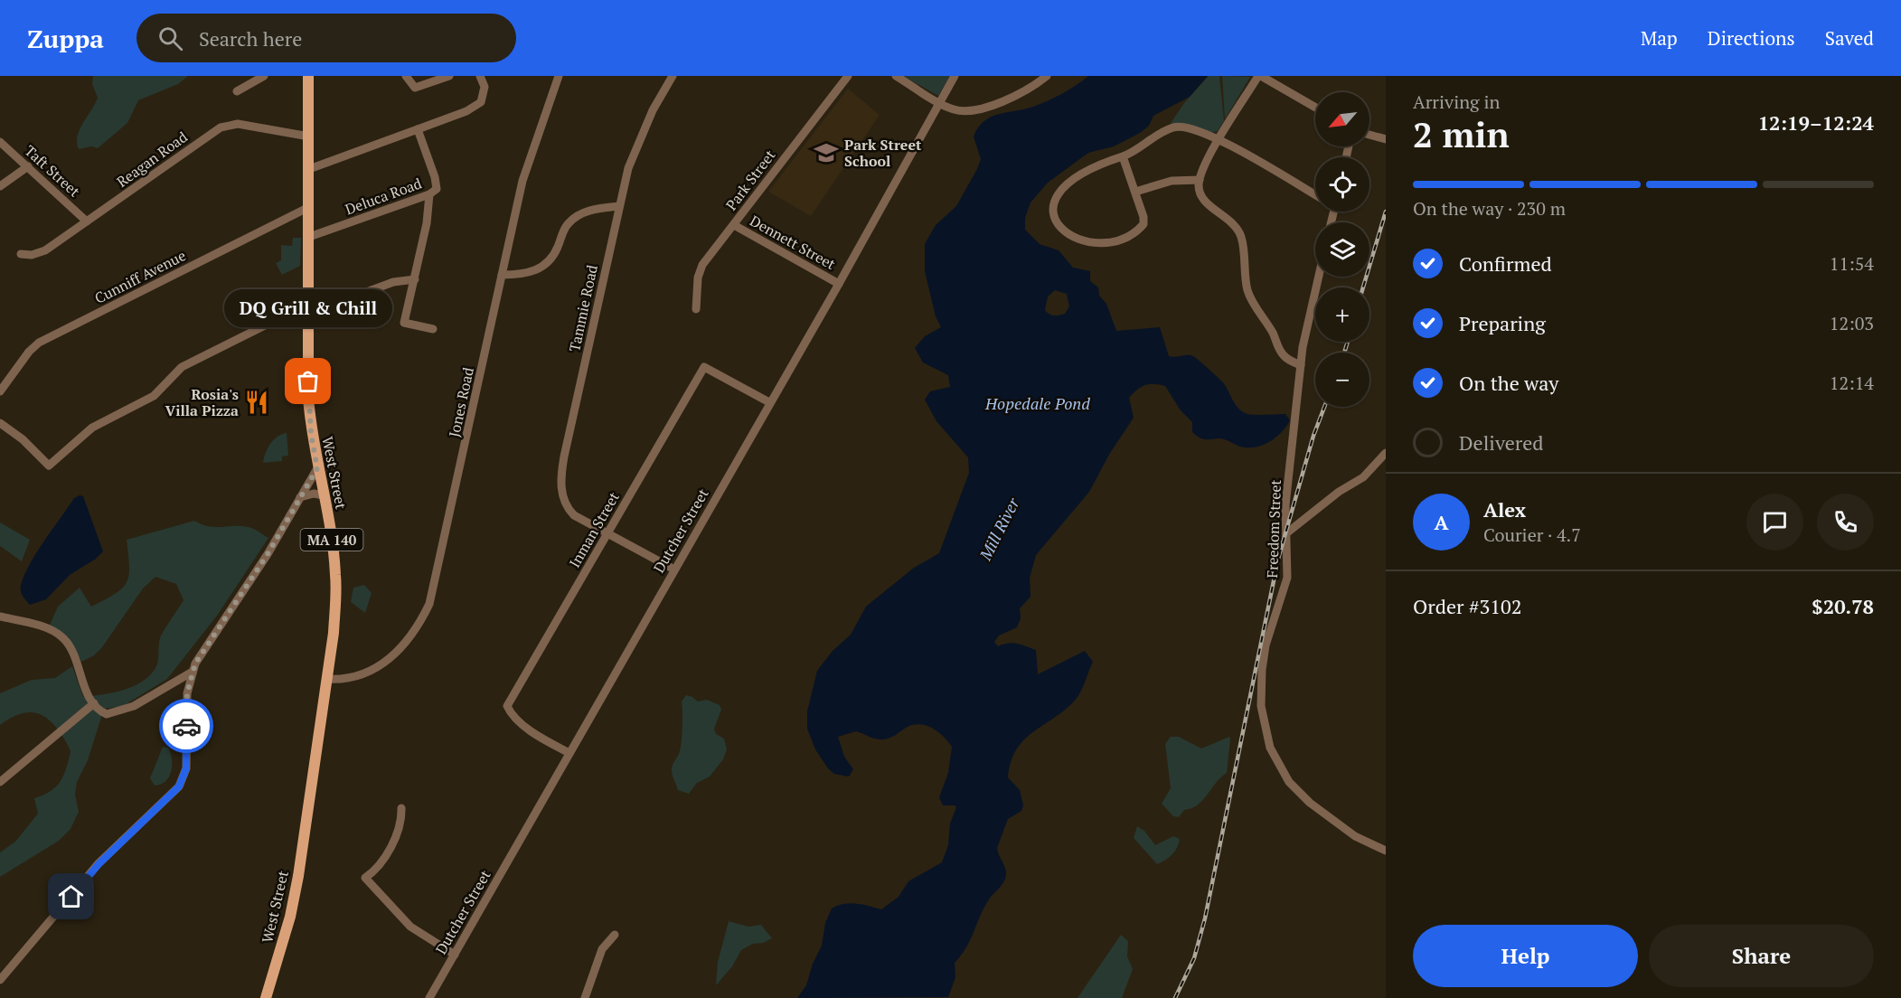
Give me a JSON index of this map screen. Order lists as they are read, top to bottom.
{
  "streets": {
    "main road": ["West Street", "MA 140"],
    "street": [
      "Reagan Road",
      "Taft Street",
      "Park Street",
      "Deluca Road",
      "Dennett Street",
      "Cunniff Avenue",
      "Tammie Road",
      "Jones Road",
      "Freedom Street",
      "Inman Street",
      "Dutcher Street"
    ]
  },
  "crossings": [
    ["Reagan Road", "Taft Street"],
    ["Reagan Road", "West Street"],
    ["Park Street", "Dennett Street"],
    ["Deluca Road", "West Street"],
    ["Dennett Street", "Dutcher Street"],
    ["Cunniff Avenue", "West Street"],
    ["Tammie Road", "Inman Street"],
    ["Tammie Road", "Dutcher Street"],
    ["Jones Road", "West Street"],
    ["Inman Street", "Dutcher Street"]
  ],
  "water": ["Hopedale Pond", "Mill River"],
  "places": {
    "school or university": ["Park Street School"],
    "other": ["DQ Grill & Chill"],
    "restaurant": ["Rosia's Villa Pizza"]
  },
  "north": "bottom left",
  "page": {
    "header": "Zuppa",
    "search": "Search here",
    "nav": ["Map", "Directions", "Saved"],
    "heading": ["2 min", "Arriving in", "12:19–12:24"],
    "panel": [
      "Alex",
      "Courier · 4.7",
      "Order #3102",
      "$20.78"
    ],
    "map_buttons": ["+", "−"],
    "bar": "On the way · 230 m",
    "list": [
      ["Confirmed", "11:54"],
      ["Preparing", "12:03"],
      ["On the way", "12:14"],
      "Delivered"
    ],
    "bubble": "DQ Grill & Chill",
    "round": "A",
    "buttons": ["Help", "Share"]
  }
}
